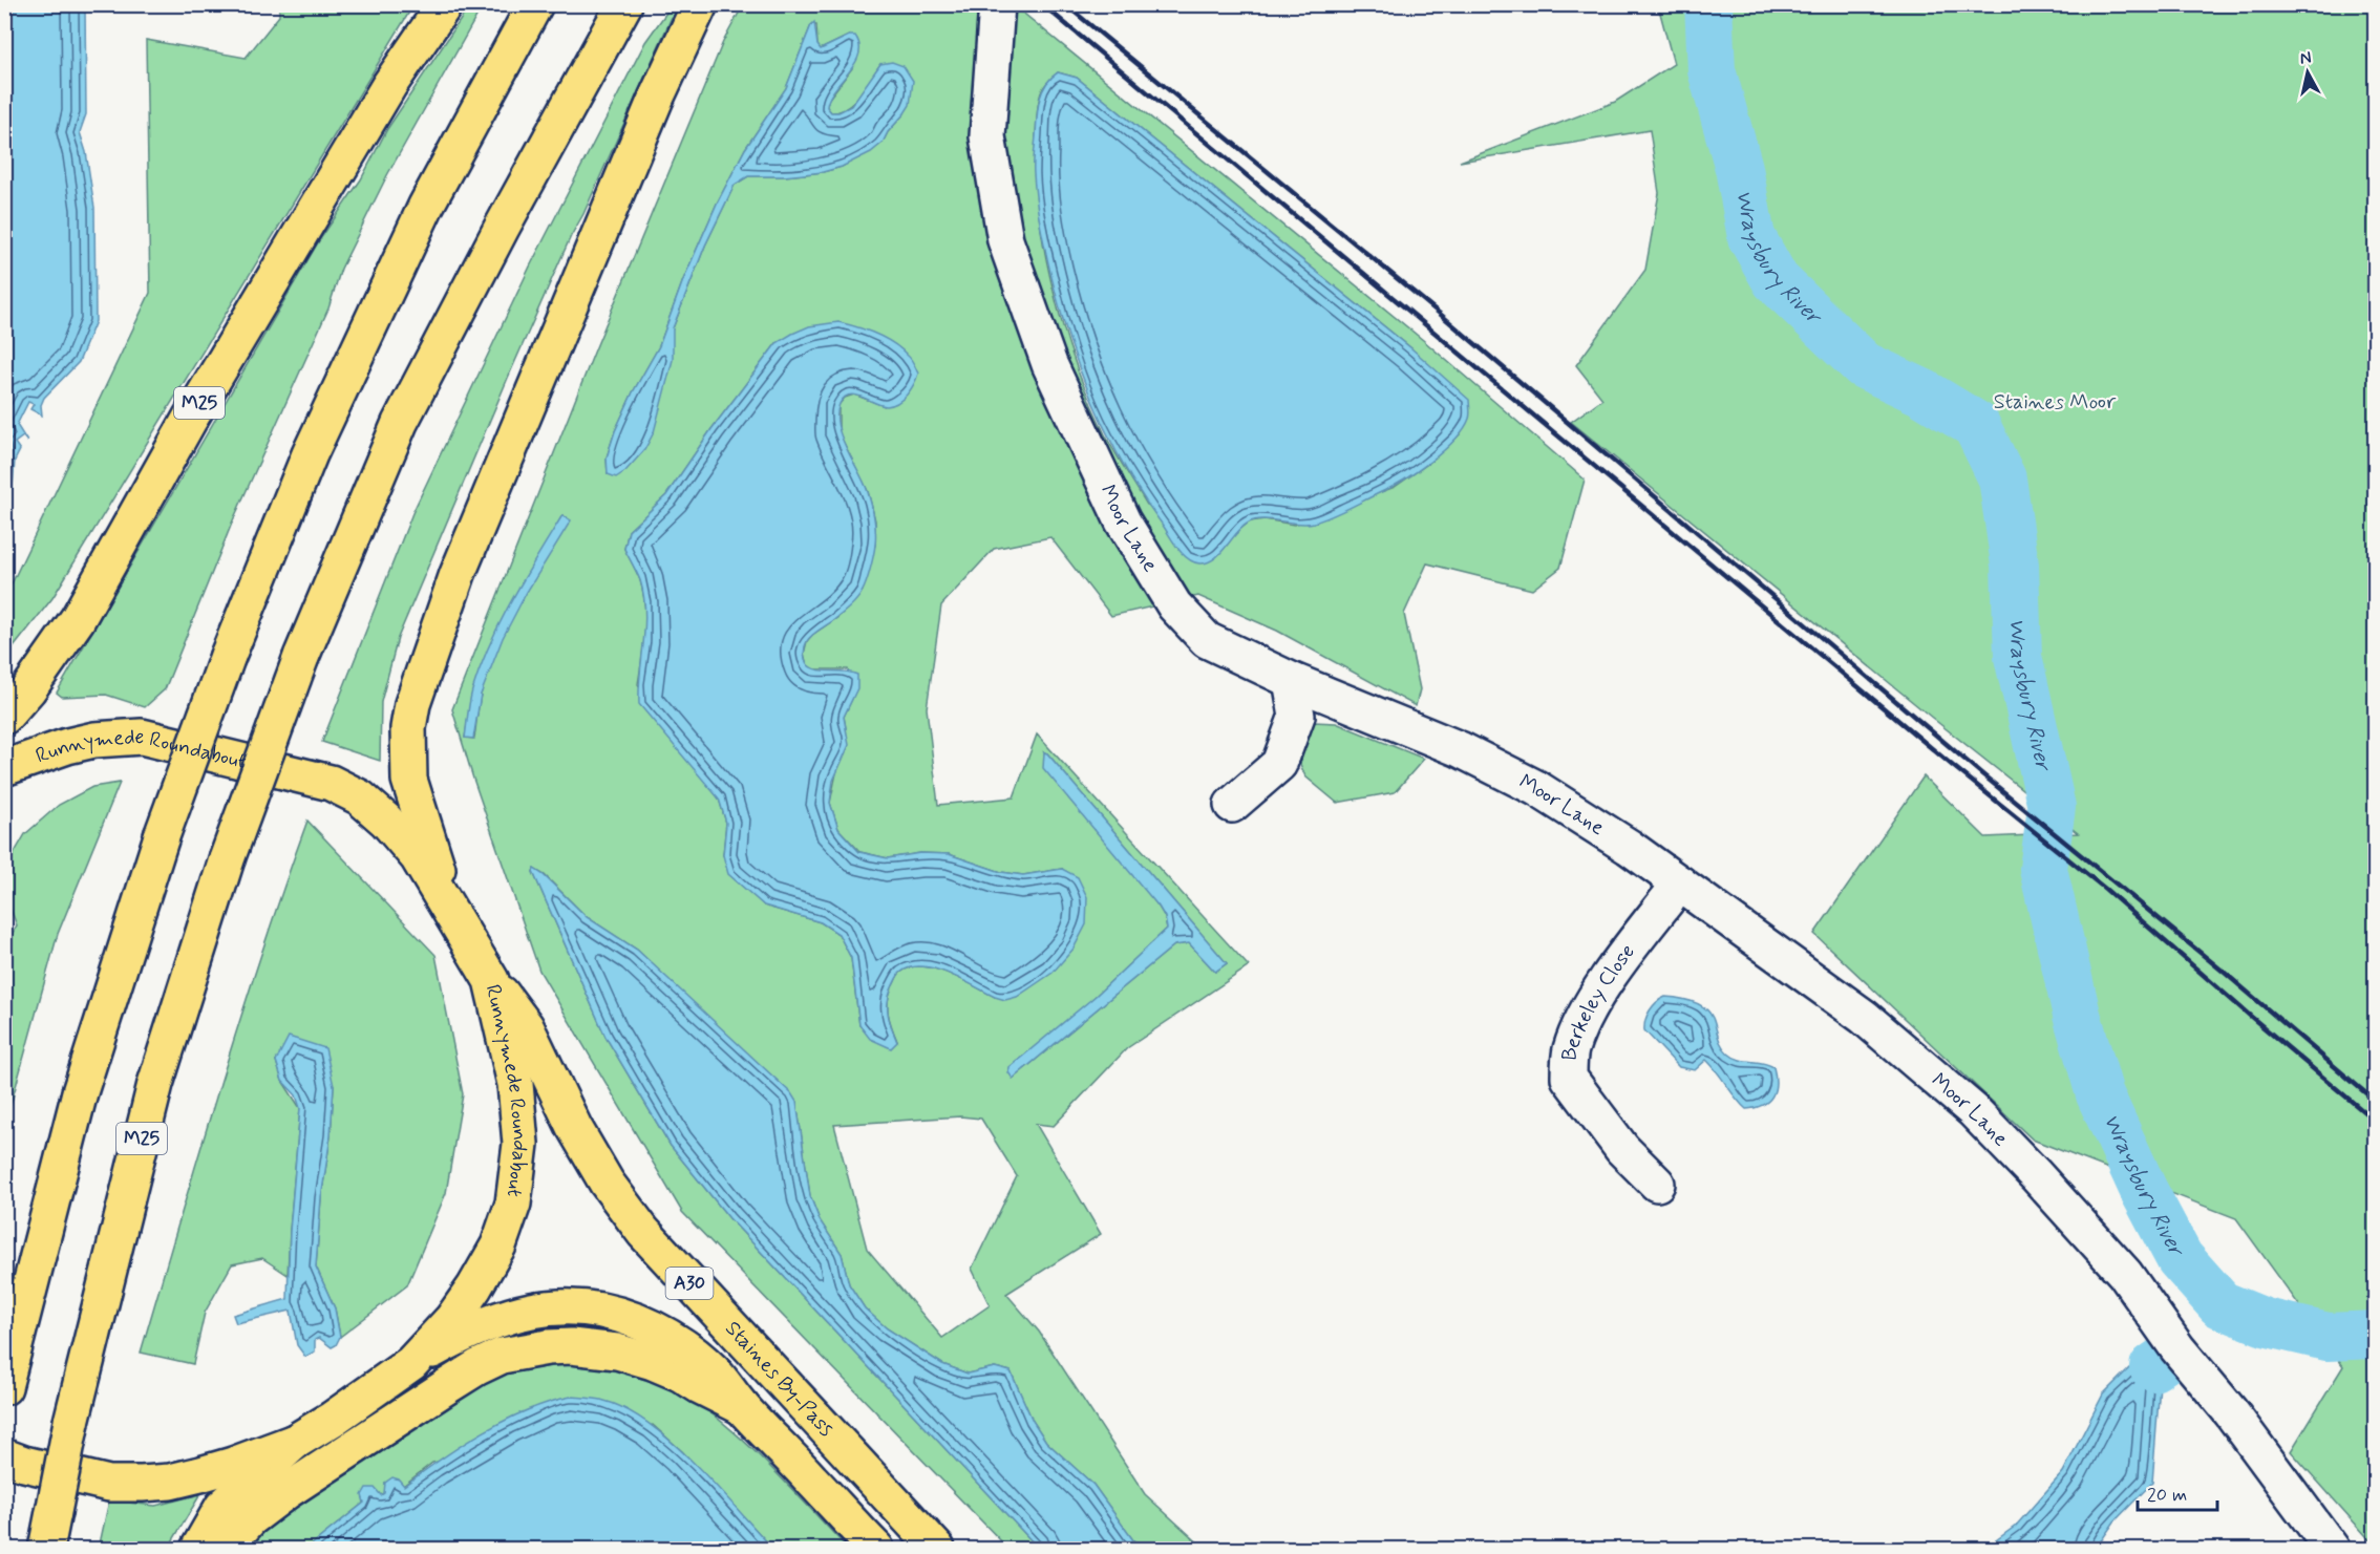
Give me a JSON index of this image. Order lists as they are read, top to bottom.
{
  "streets": {
    "main road": [
      "M25",
      "Runnymede Roundabout",
      "A30",
      "Staines By-Pass"
    ],
    "street": ["Moor Lane", "Berkeley Close"]
  },
  "crossings": [
    ["Moor Lane", "Berkeley Close"],
    ["Runnymede Roundabout", "Staines By-Pass"]
  ],
  "water": ["Wraysbury River"],
  "parks": ["Staines Moor"],
  "scale_bar": "20 m",
  "north": "top"
}
